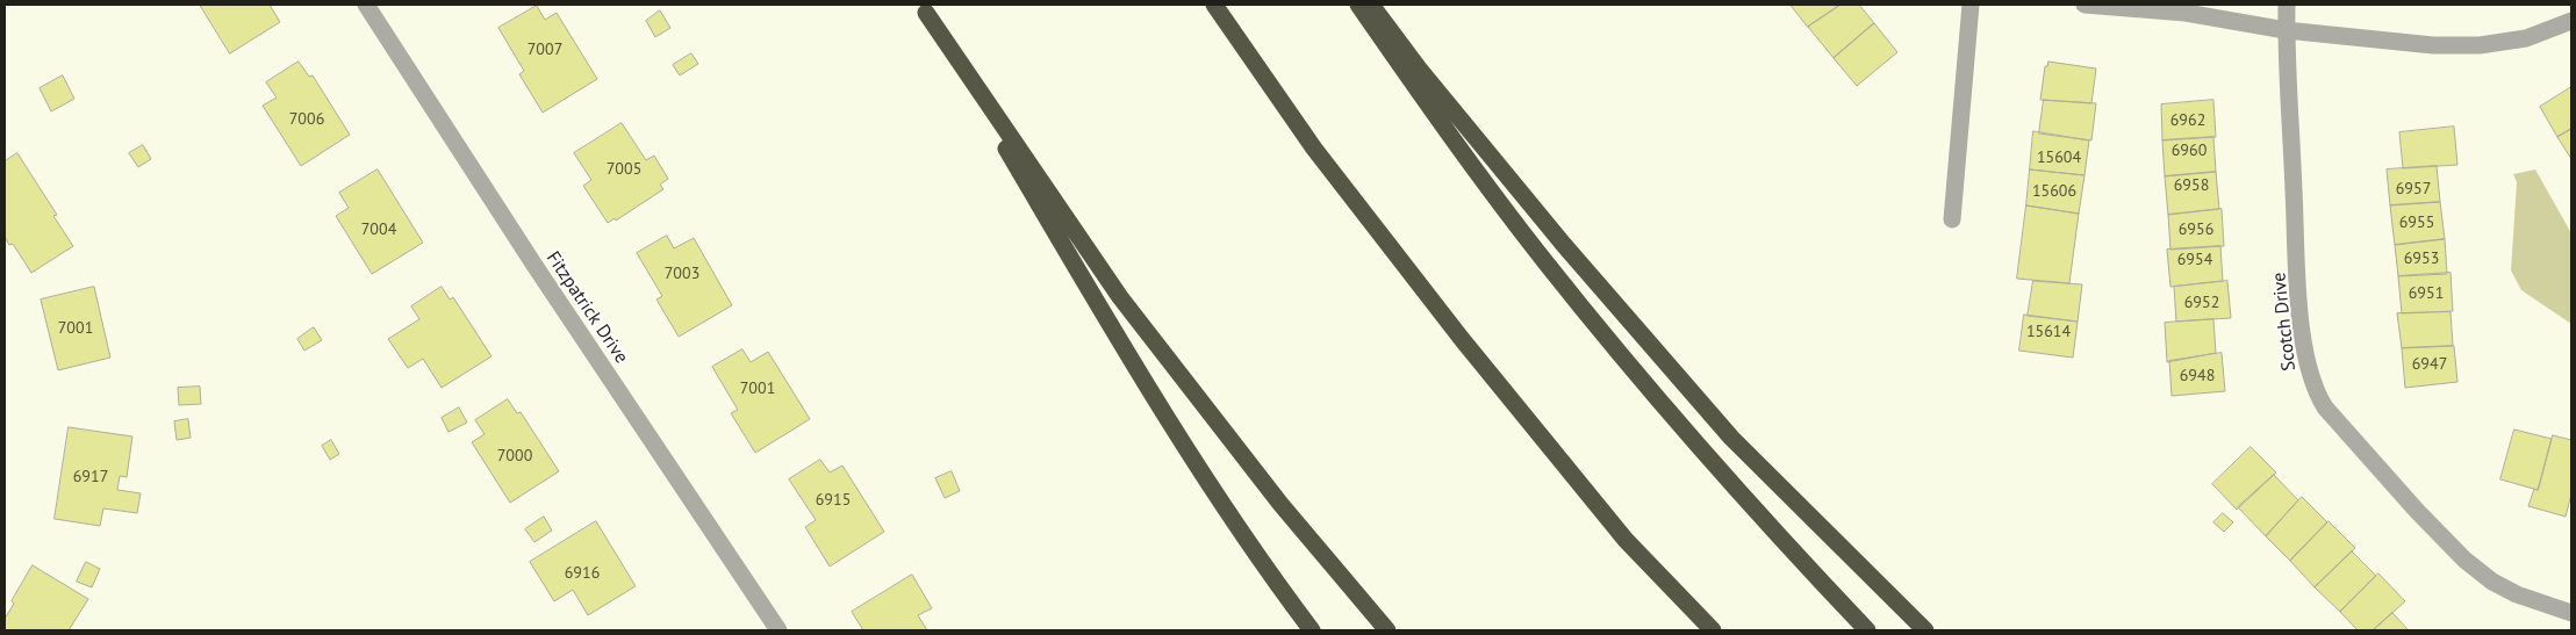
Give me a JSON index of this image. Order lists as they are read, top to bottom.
{
  "streets": {
    "street": ["Fitzpatrick Drive", "Scotch Drive"]
  },
  "house_numbers": [
    "7007",
    "7006",
    "6962",
    "6960",
    "15604",
    "7005",
    "6958",
    "6957",
    "15606",
    "6955",
    "7004",
    "6956",
    "6953",
    "6954",
    "7003",
    "6951",
    "6952",
    "7001",
    "15614",
    "6947",
    "6948",
    "7001",
    "7000",
    "6917",
    "6915",
    "6916"
  ]
}
